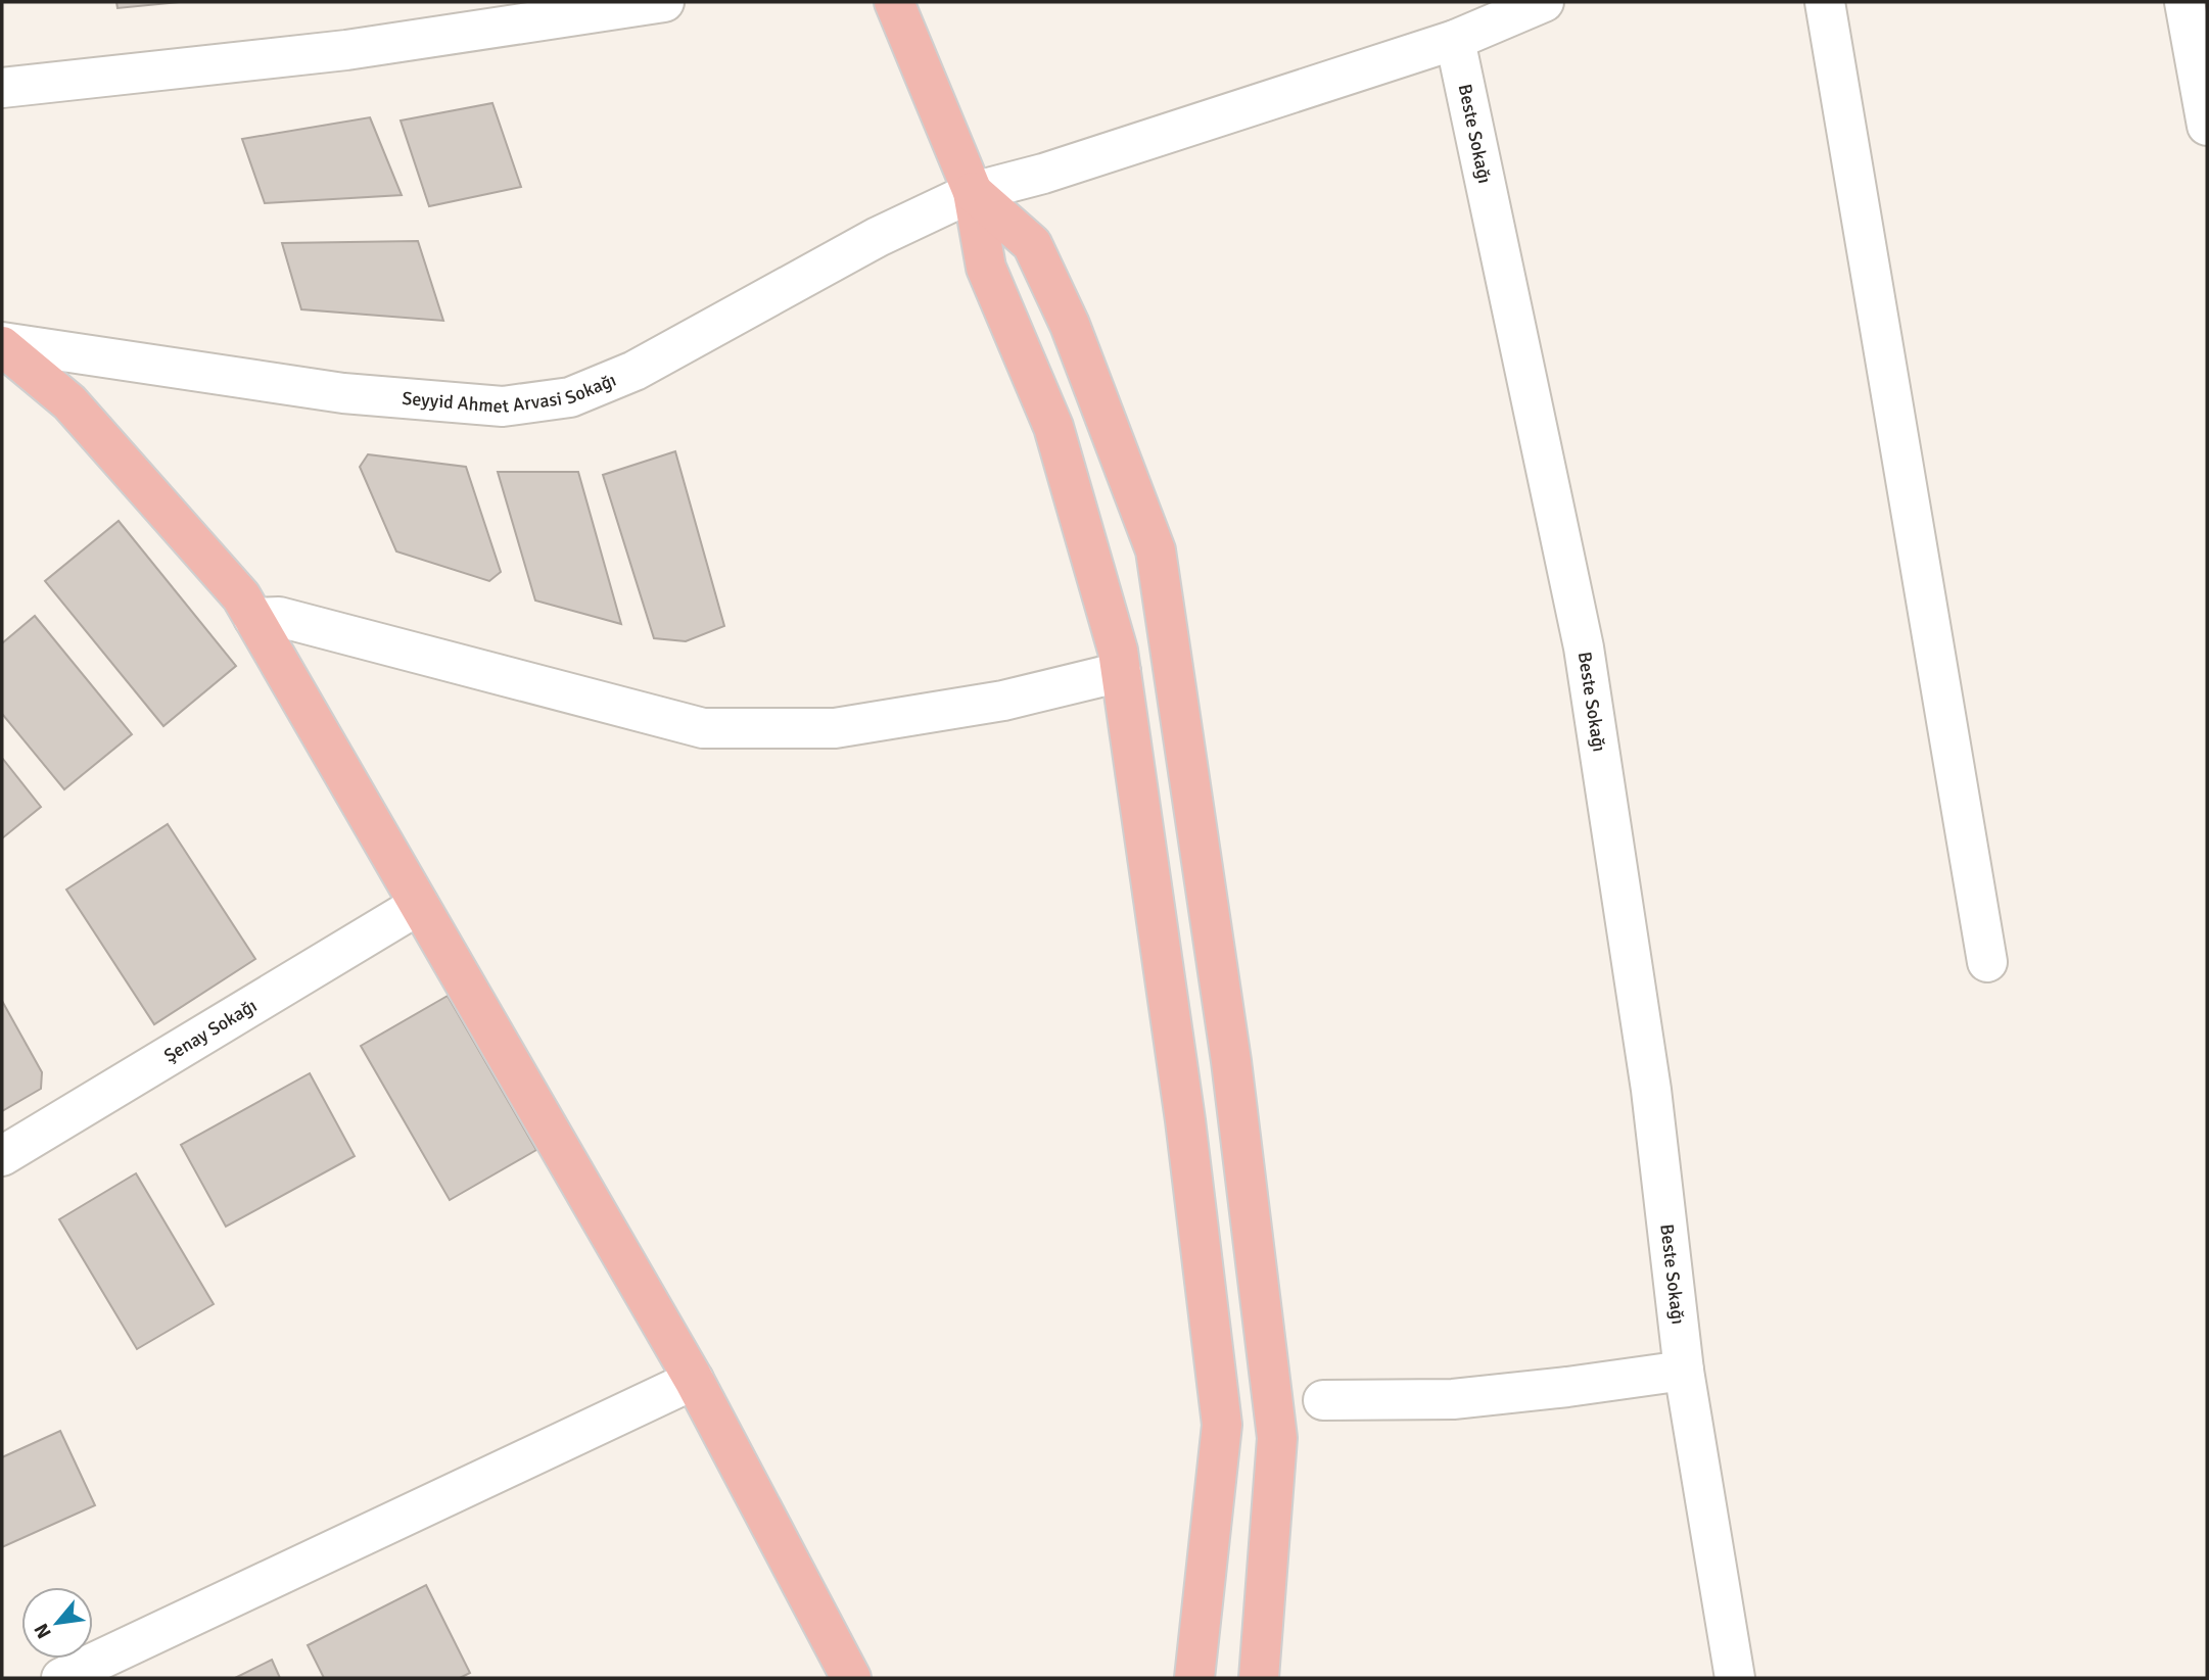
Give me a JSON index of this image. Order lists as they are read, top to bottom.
{
  "streets": {
    "street": ["Beste Sokağı", "Seyyid Ahmet Arvasi Sokağı", "Şenay Sokağı"]
  },
  "crossings": [
    ["Beste Sokağı", "Seyyid Ahmet Arvasi Sokağı"]
  ],
  "north": "bottom left"
}
